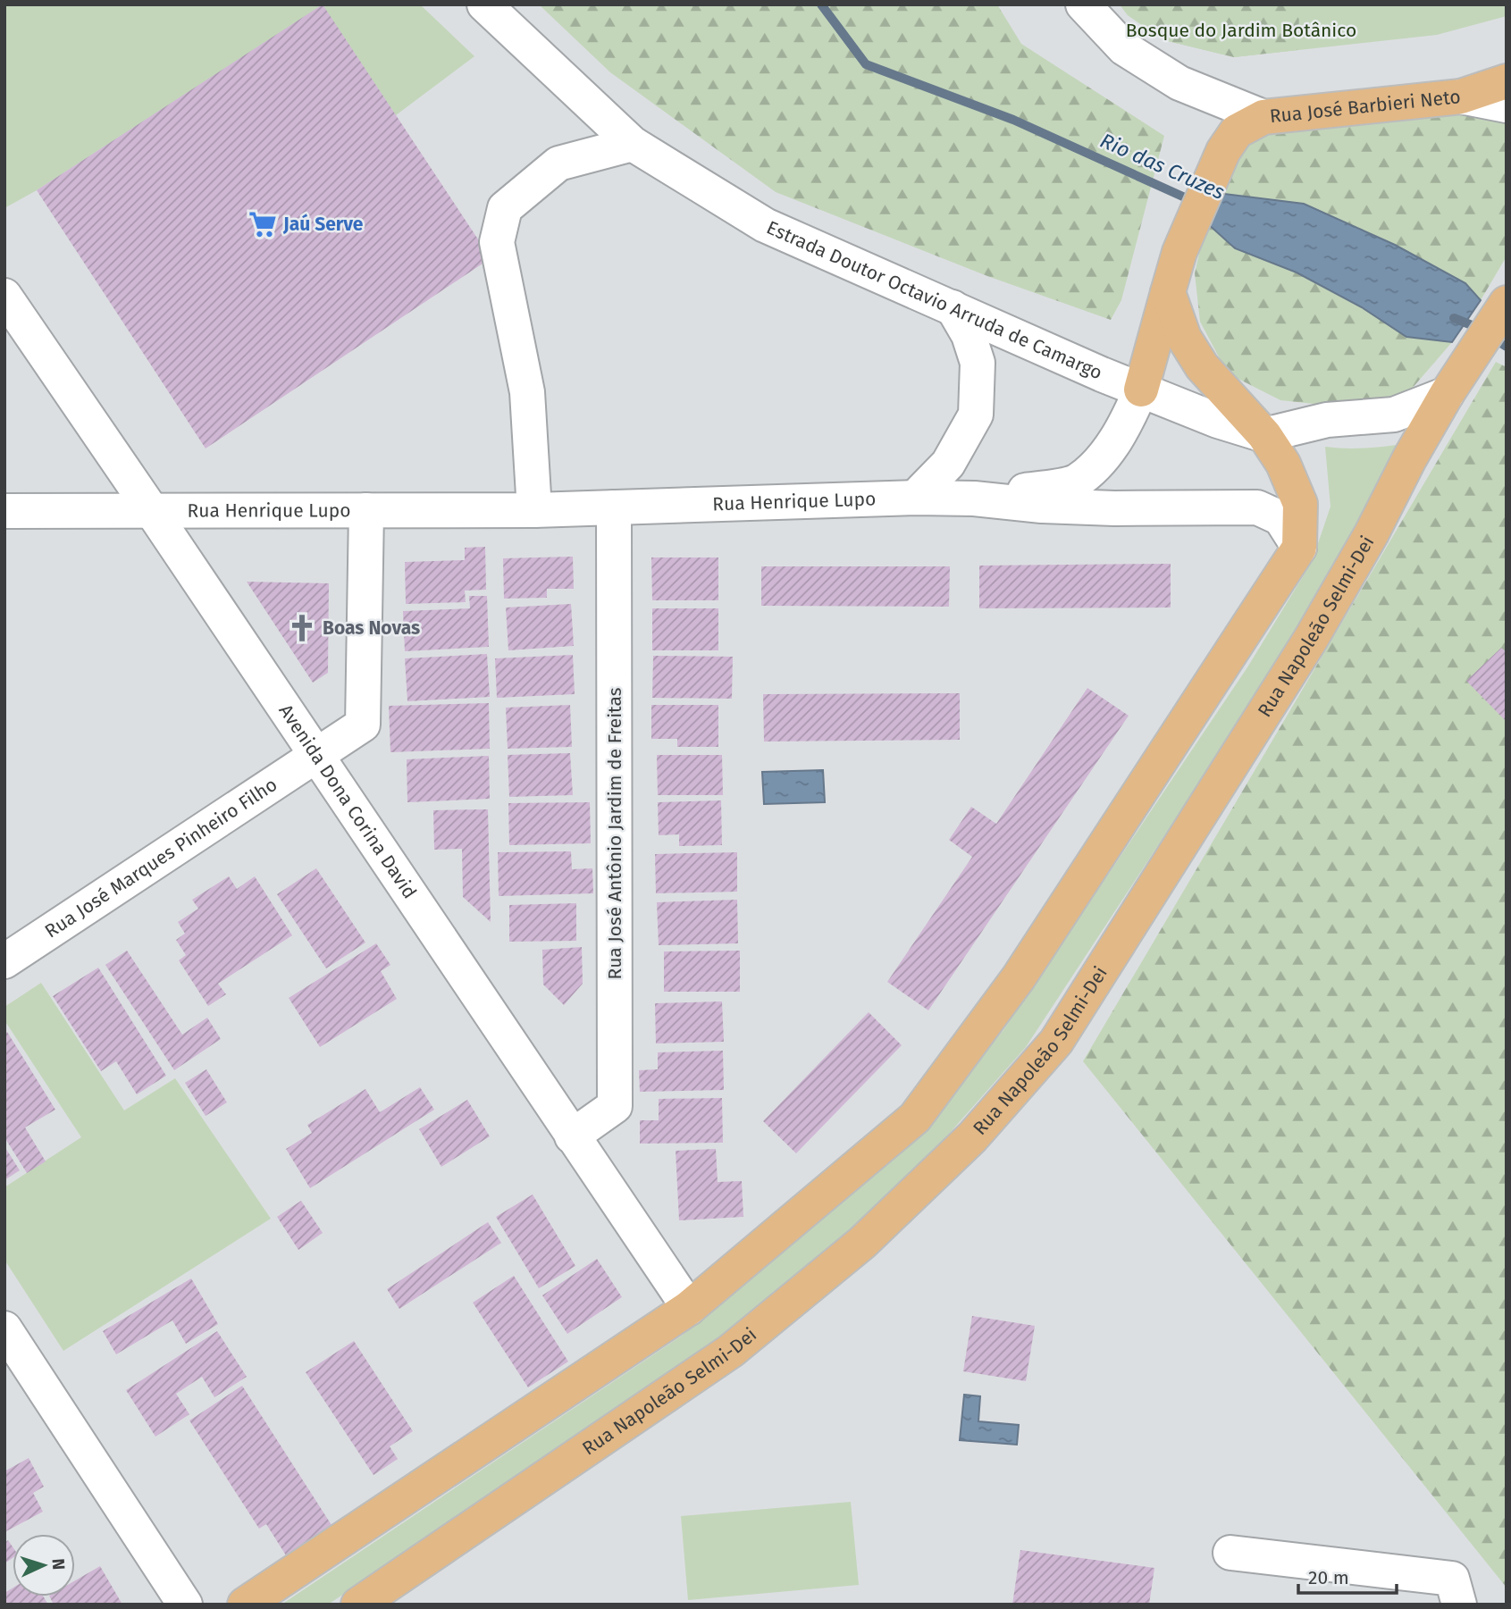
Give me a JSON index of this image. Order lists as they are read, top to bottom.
{
  "streets": {
    "main road": ["Rua José Barbieri Neto", "Rua Napoleão Selmi-Dei"],
    "street": [
      "Estrada Doutor Octavio Arruda de Camargo",
      "Rua Henrique Lupo",
      "Avenida Dona Corina David",
      "Rua José Antônio Jardim de Freitas",
      "Rua José Marques Pinheiro Filho"
    ]
  },
  "crossings": [
    ["Rua José Barbieri Neto", "Estrada Doutor Octavio Arruda de Camargo"],
    ["Rua José Barbieri Neto", "Rua Henrique Lupo"],
    ["Estrada Doutor Octavio Arruda de Camargo", "Rua Henrique Lupo"],
    ["Rua Henrique Lupo", "Avenida Dona Corina David"],
    ["Rua Henrique Lupo", "Rua José Antônio Jardim de Freitas"],
    ["Rua Henrique Lupo", "Rua José Marques Pinheiro Filho"],
    ["Avenida Dona Corina David", "Rua José Antônio Jardim de Freitas"],
    ["Avenida Dona Corina David", "Rua José Marques Pinheiro Filho"]
  ],
  "water": ["Rio das Cruzes"],
  "parks": ["Bosque do Jardim Botânico"],
  "places": {
    "supermarket": ["Jaú Serve"],
    "church": ["Boas Novas"]
  },
  "scale_bar": "20 m",
  "north": "right"
}
